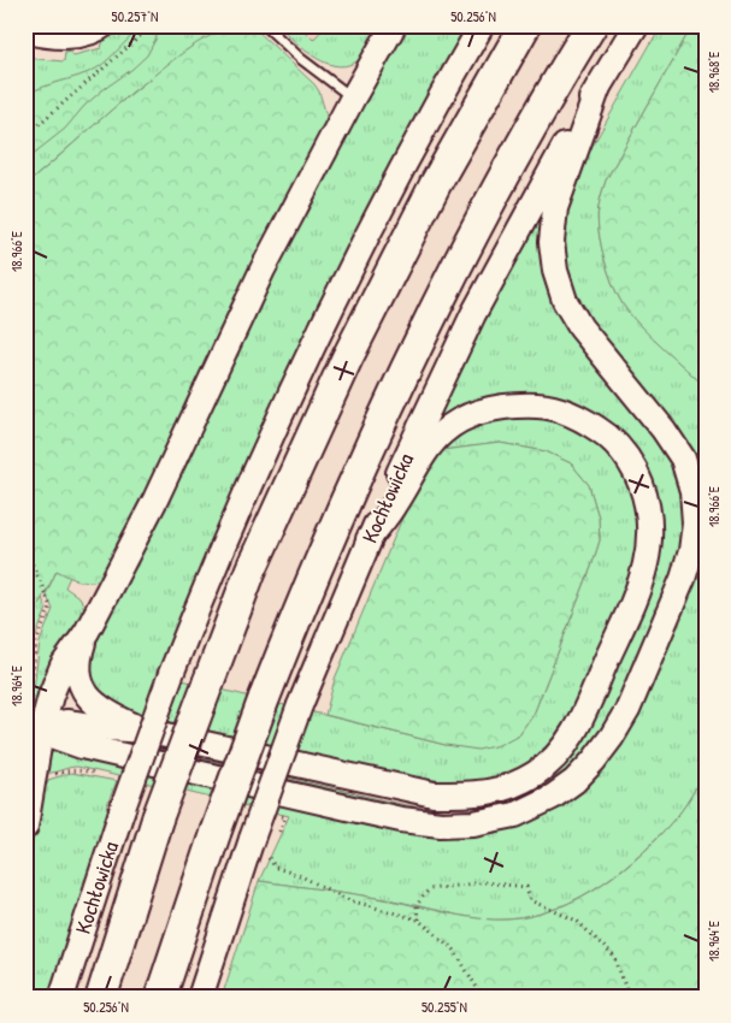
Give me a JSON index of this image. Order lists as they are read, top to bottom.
{
  "streets": {
    "main road": ["Kochłowicka"]
  },
  "coordinates": [
    "50.257°N",
    "50.256°N",
    "18.968°E",
    "18.966°E",
    "18.964°E",
    "50.255°N"
  ]
}
